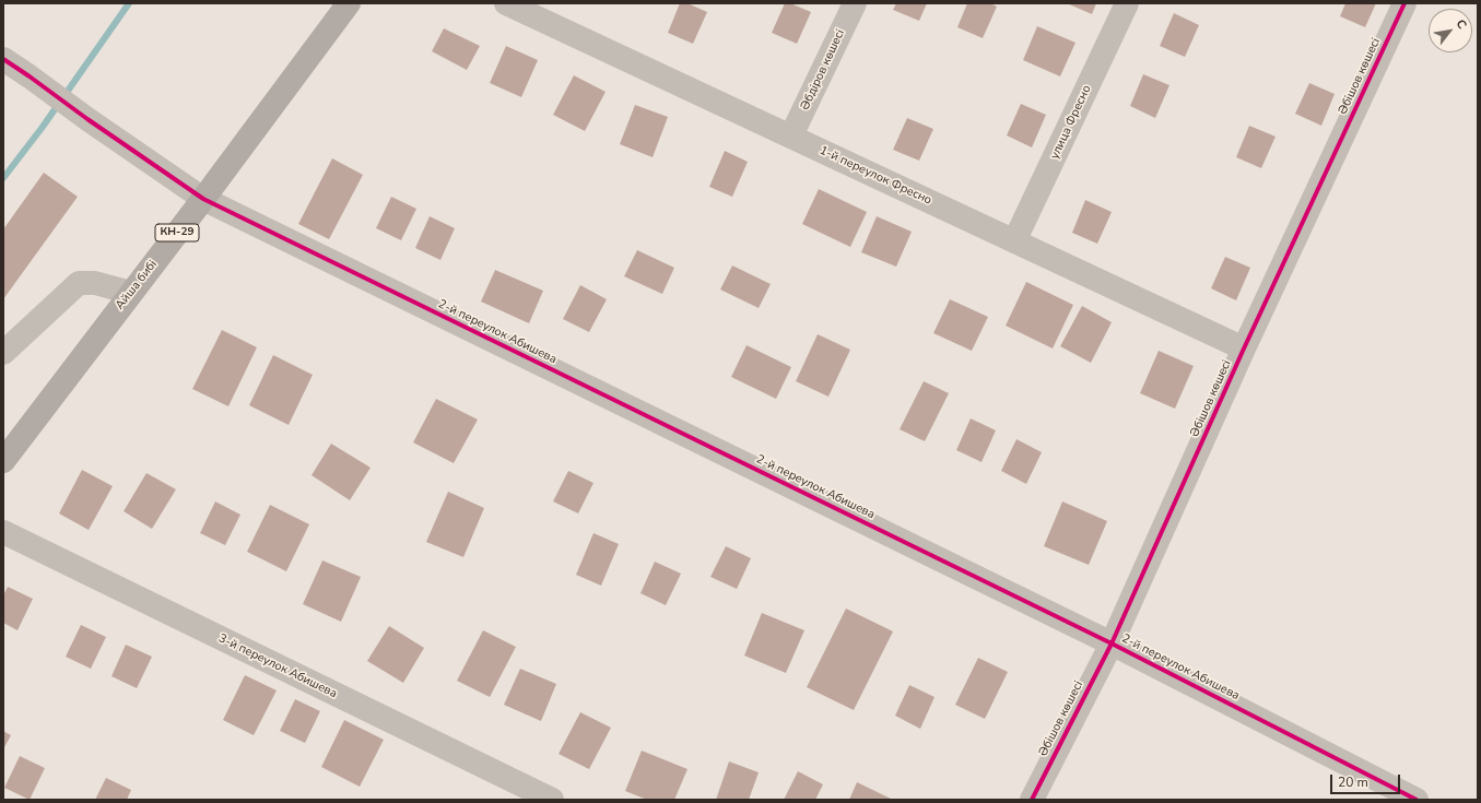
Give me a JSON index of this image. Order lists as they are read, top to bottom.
{
  "streets": {
    "main road": ["КН-29", "Айша бибі"],
    "street": [
      "Әбдіров көшесі",
      "Әбішов көшесі",
      "улица Фресно",
      "1-й переулок Фресно",
      "2-й переулок Абишева",
      "3-й переулок Абишева"
    ]
  },
  "crossings": [
    ["Әбдіров көшесі", "1-й переулок Фресно"],
    ["Әбішов көшесі", "1-й переулок Фресно"],
    ["Әбішов көшесі", "2-й переулок Абишева"],
    ["улица Фресно", "1-й переулок Фресно"],
    ["Айша бибі", "2-й переулок Абишева"]
  ],
  "scale_bar": "20 m",
  "north": "top right"
}
